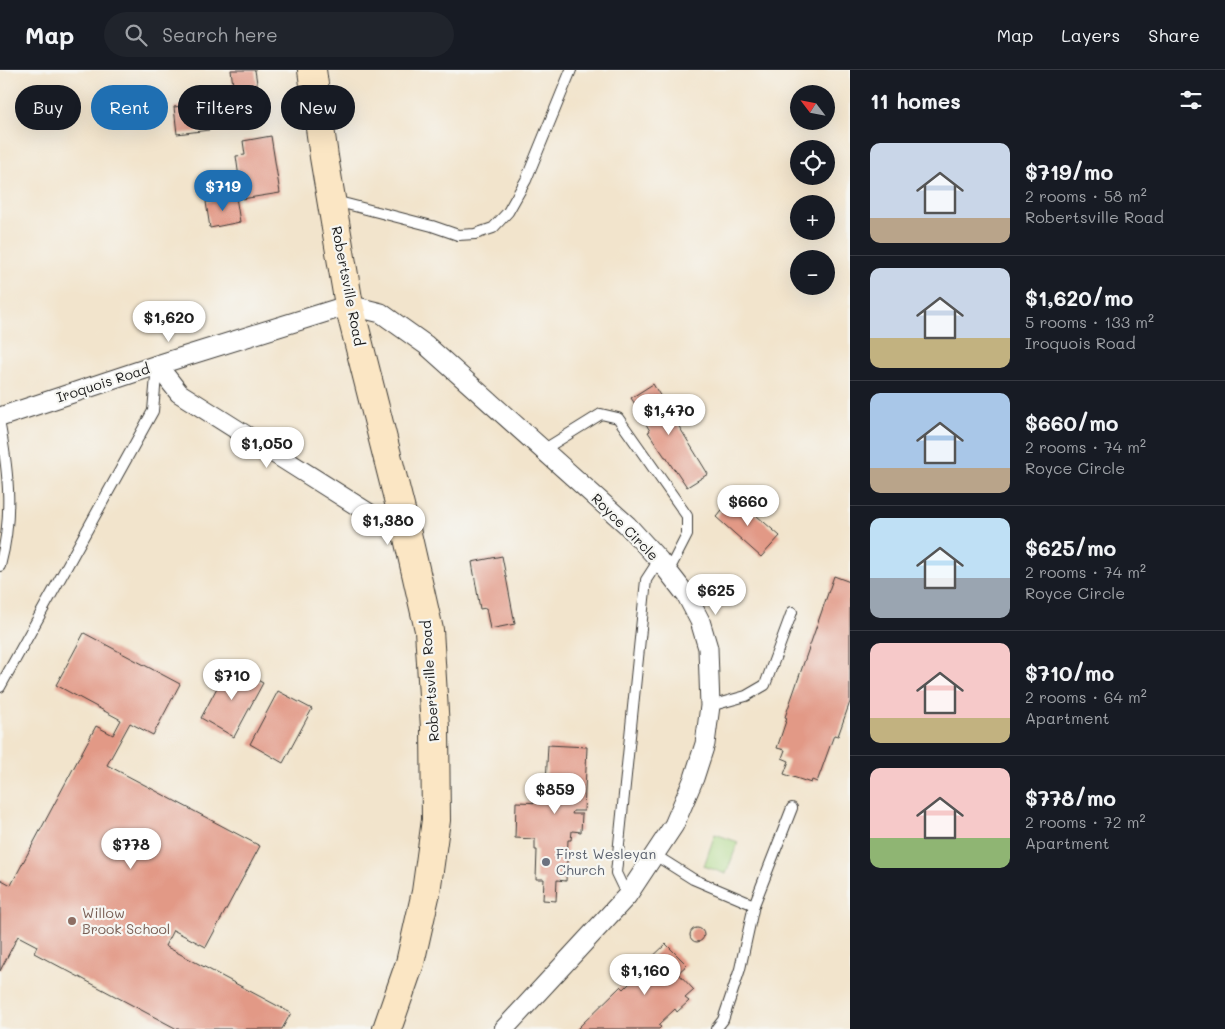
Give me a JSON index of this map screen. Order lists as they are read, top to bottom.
{
  "streets": {
    "street": ["Robertsville Road", "Iroquois Road", "Royce Circle"]
  },
  "crossings": [
    ["Robertsville Road", "Iroquois Road"],
    ["Robertsville Road", "Royce Circle"],
    ["Iroquois Road", "Royce Circle"]
  ],
  "places": ["First Wesleyan Church", "Willow Brook School"],
  "north": "top left",
  "page": {
    "header": "Map",
    "search": "Search here",
    "nav": ["Map", "Layers", "Share"],
    "heading": "11 homes",
    "map_buttons": ["+", "−"],
    "chip": [
      "Buy",
      "Rent",
      "Filters",
      "New"
    ],
    "list": [
      {
        "name": "$719/mo",
        "note": "2 rooms · 58 m² · Robertsville Road"
      },
      {
        "name": "$1,620/mo",
        "note": "5 rooms · 133 m² · Iroquois Road"
      },
      {
        "name": "$660/mo",
        "note": "2 rooms · 74 m² · Royce Circle"
      },
      {
        "name": "$625/mo",
        "note": "2 rooms · 74 m² · Royce Circle"
      },
      {
        "name": "$710/mo",
        "note": "2 rooms · 64 m² · Apartment"
      },
      {
        "name": "$778/mo",
        "note": "2 rooms · 72 m² · Apartment"
      }
    ],
    "price": [
      "$719",
      "$1,620",
      "$1,470",
      "$1,050",
      "$660",
      "$1,380",
      "$625",
      "$710",
      "$859",
      "$778",
      "$1,160"
    ]
  }
}
